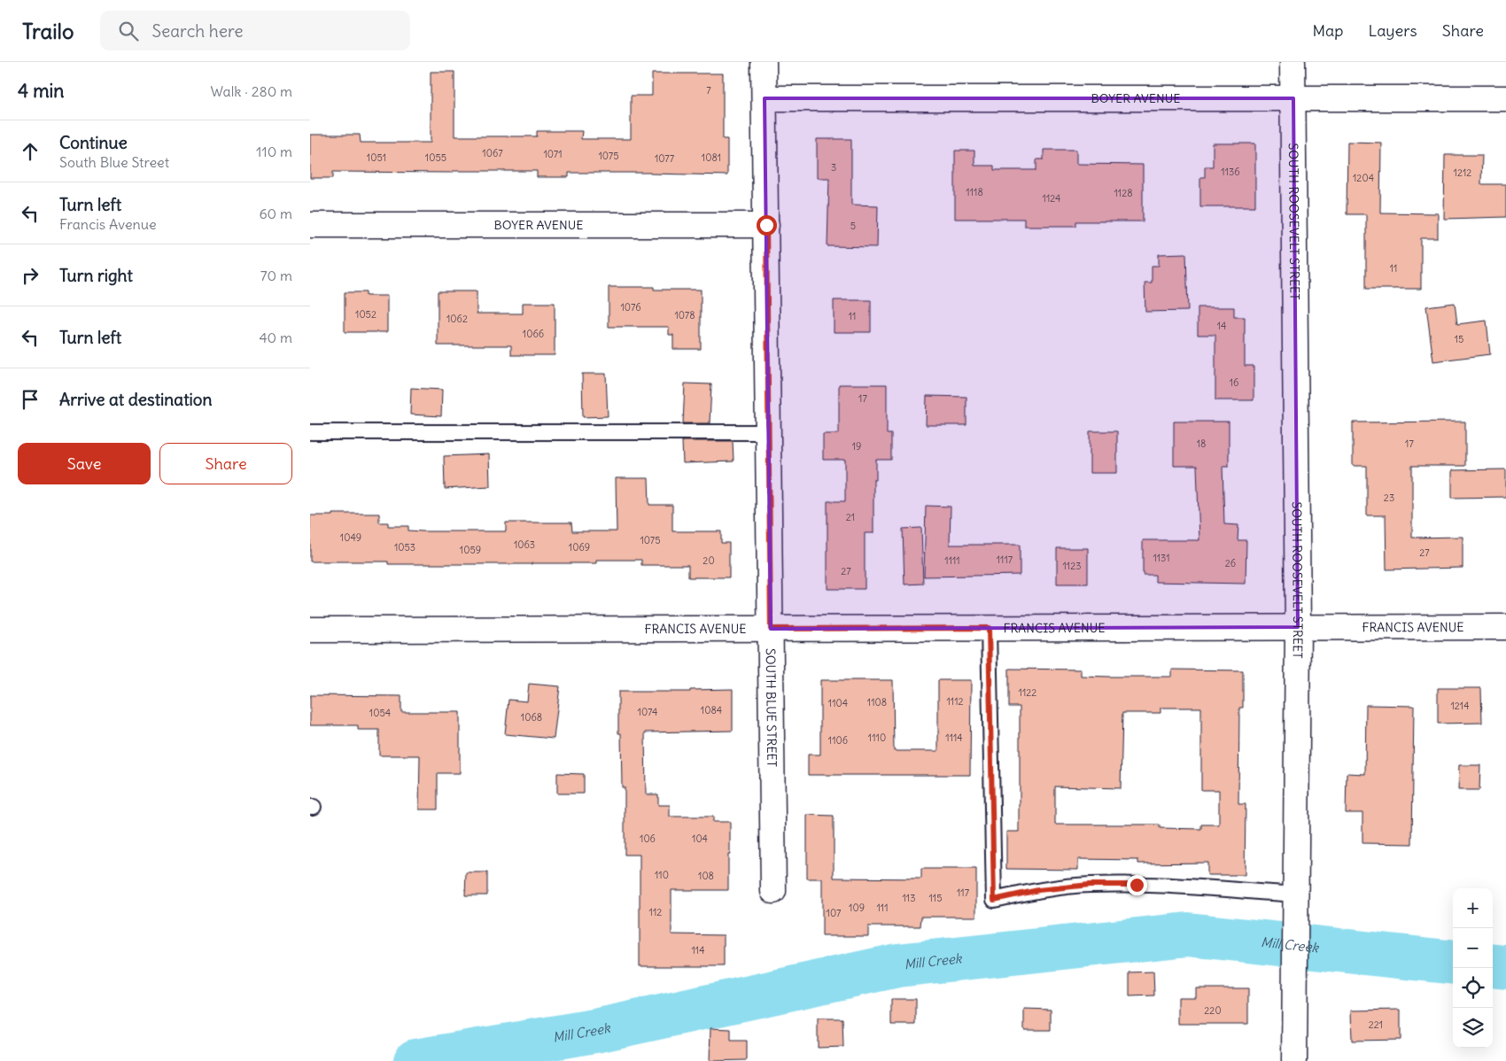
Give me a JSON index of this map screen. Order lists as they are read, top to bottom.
{
  "streets": {
    "street": [
      "BOYER AVENUE",
      "SOUTH ROOSEVELT STREET",
      "FRANCIS AVENUE",
      "SOUTH BLUE STREET"
    ]
  },
  "crossings": [
    ["BOYER AVENUE", "SOUTH ROOSEVELT STREET"],
    ["BOYER AVENUE", "SOUTH BLUE STREET"],
    ["SOUTH ROOSEVELT STREET", "FRANCIS AVENUE"],
    ["FRANCIS AVENUE", "SOUTH BLUE STREET"]
  ],
  "water": ["Mill Creek"],
  "house_numbers": [
    "7",
    "1067",
    "1071",
    "1075",
    "1051",
    "1055",
    "1081",
    "1077",
    "3",
    "1136",
    "1212",
    "1204",
    "1118",
    "1128",
    "1124",
    "5",
    "11",
    "1076",
    "1052",
    "1078",
    "11",
    "1062",
    "14",
    "1066",
    "15",
    "16",
    "17",
    "18",
    "17",
    "19",
    "23",
    "21",
    "1049",
    "1075",
    "1063",
    "1053",
    "1069",
    "1059",
    "27",
    "1131",
    "1117",
    "20",
    "1111",
    "26",
    "1123",
    "27",
    "1122",
    "1112",
    "1108",
    "1104",
    "1214",
    "1084",
    "1074",
    "1054",
    "1068",
    "1110",
    "1114",
    "1106",
    "106",
    "104",
    "110",
    "108",
    "117",
    "113",
    "115",
    "109",
    "111",
    "112",
    "107",
    "114",
    "220",
    "221"
  ],
  "page": {
    "header": "Trailo",
    "search": "Search here",
    "nav": ["Map", "Layers", "Share"],
    "heading": ["4 min", "Walk · 280 m"],
    "list": [
      ["Continue", "South Blue Street", "110 m"],
      ["Turn left", "Francis Avenue", "60 m"],
      ["Turn right", "70 m"],
      ["Turn left", "40 m"],
      "Arrive at destination"
    ],
    "buttons": ["Save", "Share"],
    "map_buttons": ["+", "−"]
  }
}
